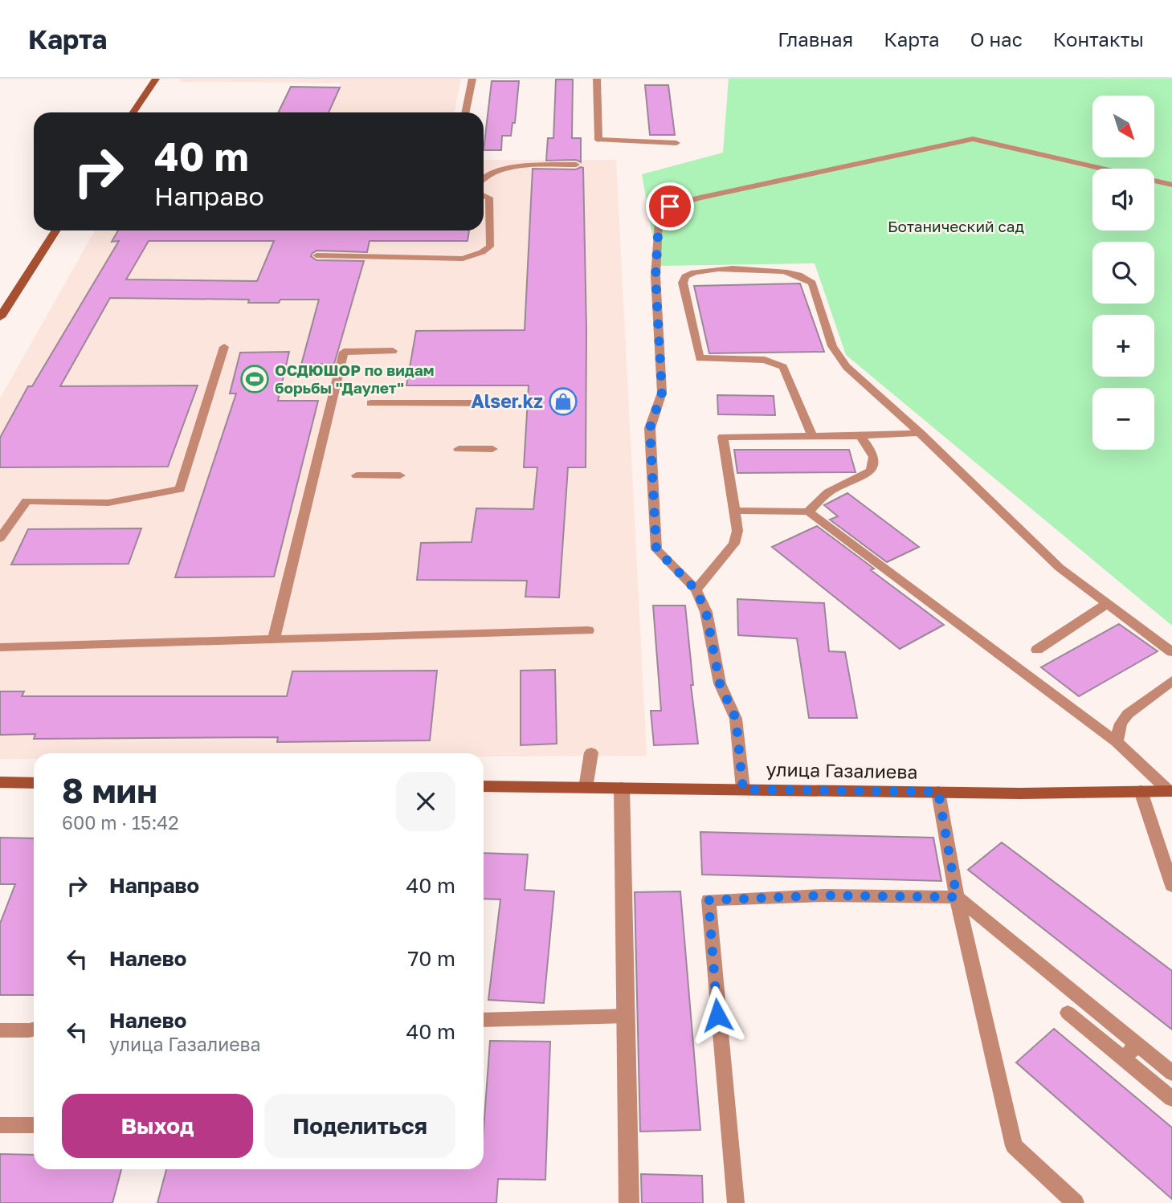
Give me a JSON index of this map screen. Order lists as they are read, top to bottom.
{
  "streets": {
    "main road": ["улица Газалиева"]
  },
  "parks": ["Ботанический сад"],
  "places": {
    "sports": ["ОСДЮШОР по видам борьбы \"Даулет\""],
    "shop": ["Alser.kz"]
  },
  "north": "bottom right",
  "page": {
    "header": "Карта",
    "nav": [
      "Главная",
      "Карта",
      "О нас",
      "Контакты"
    ],
    "map_buttons": ["+", "−"],
    "turn": ["40 m", "Направо"],
    "heading": ["8 мин", "600 m · 15:42"],
    "list": [
      {
        "name": "Направо",
        "value": "40 m"
      },
      {
        "name": "Налево",
        "value": "70 m"
      },
      {
        "name": "Налево",
        "note": "улица Газалиева",
        "value": "40 m"
      }
    ],
    "buttons": ["Выход", "Поделиться"]
  }
}
